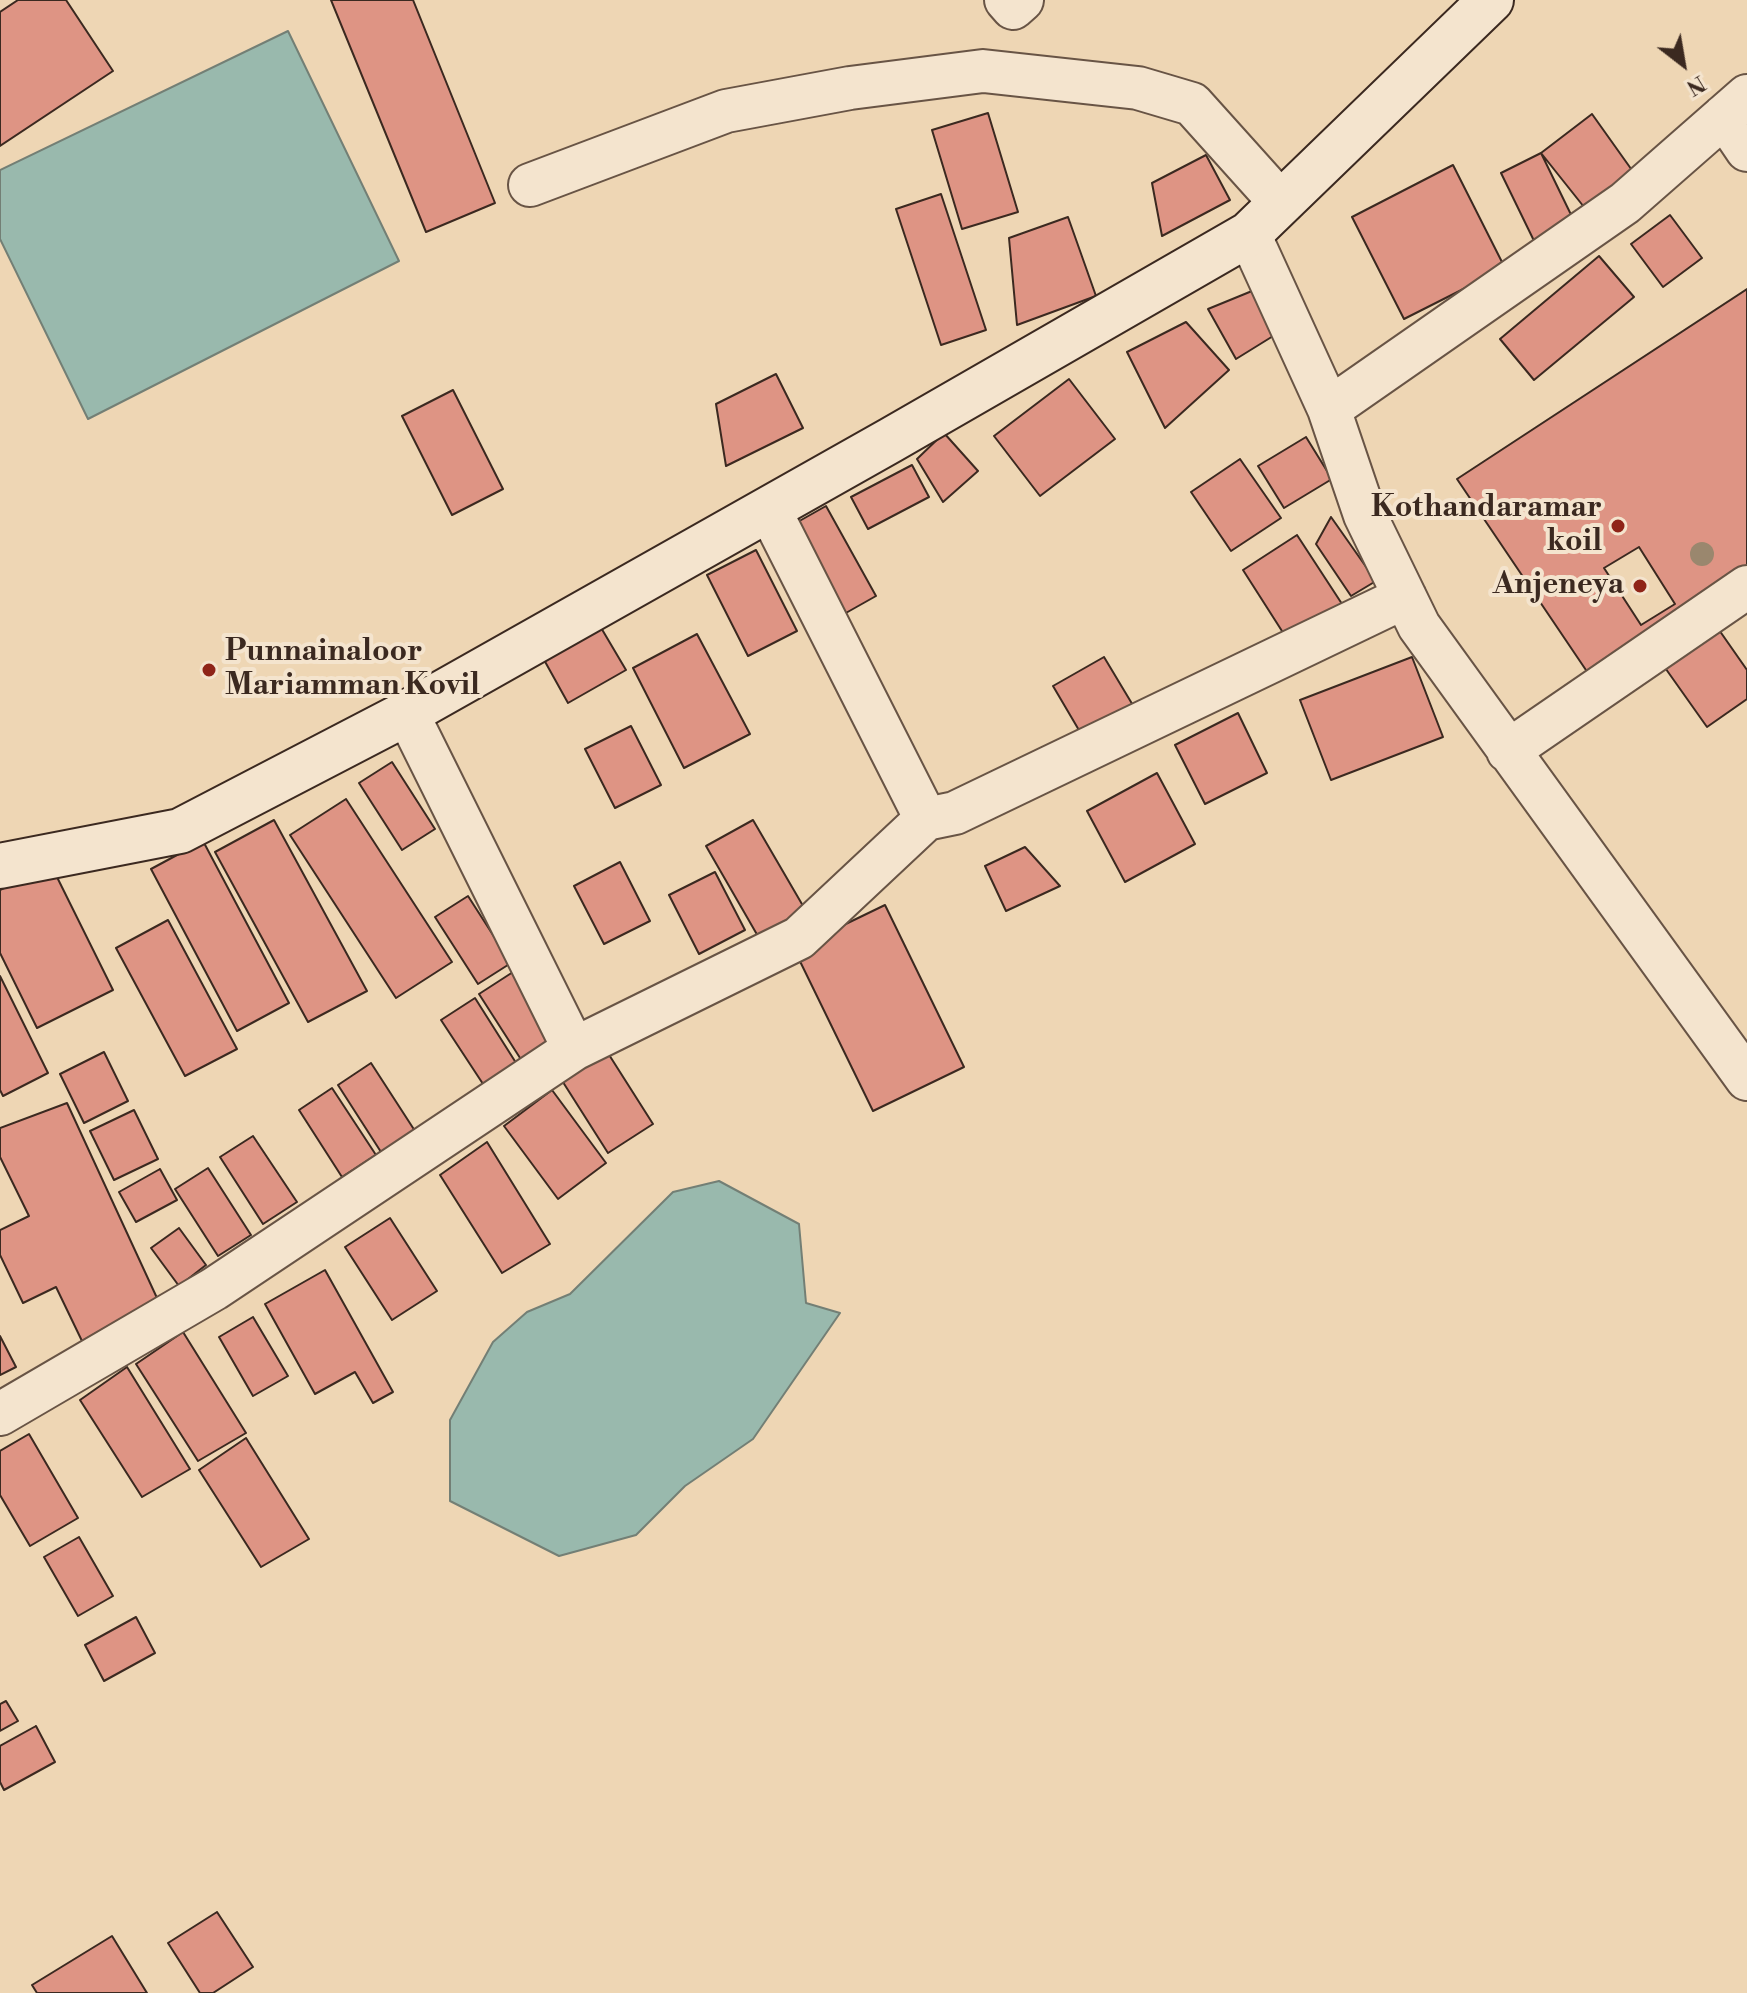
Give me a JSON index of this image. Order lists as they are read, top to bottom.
{
  "places": ["Kothandaramar koil", "Anjeneya", "Punnainaloor Mariamman Kovil"],
  "north": "bottom right"
}
